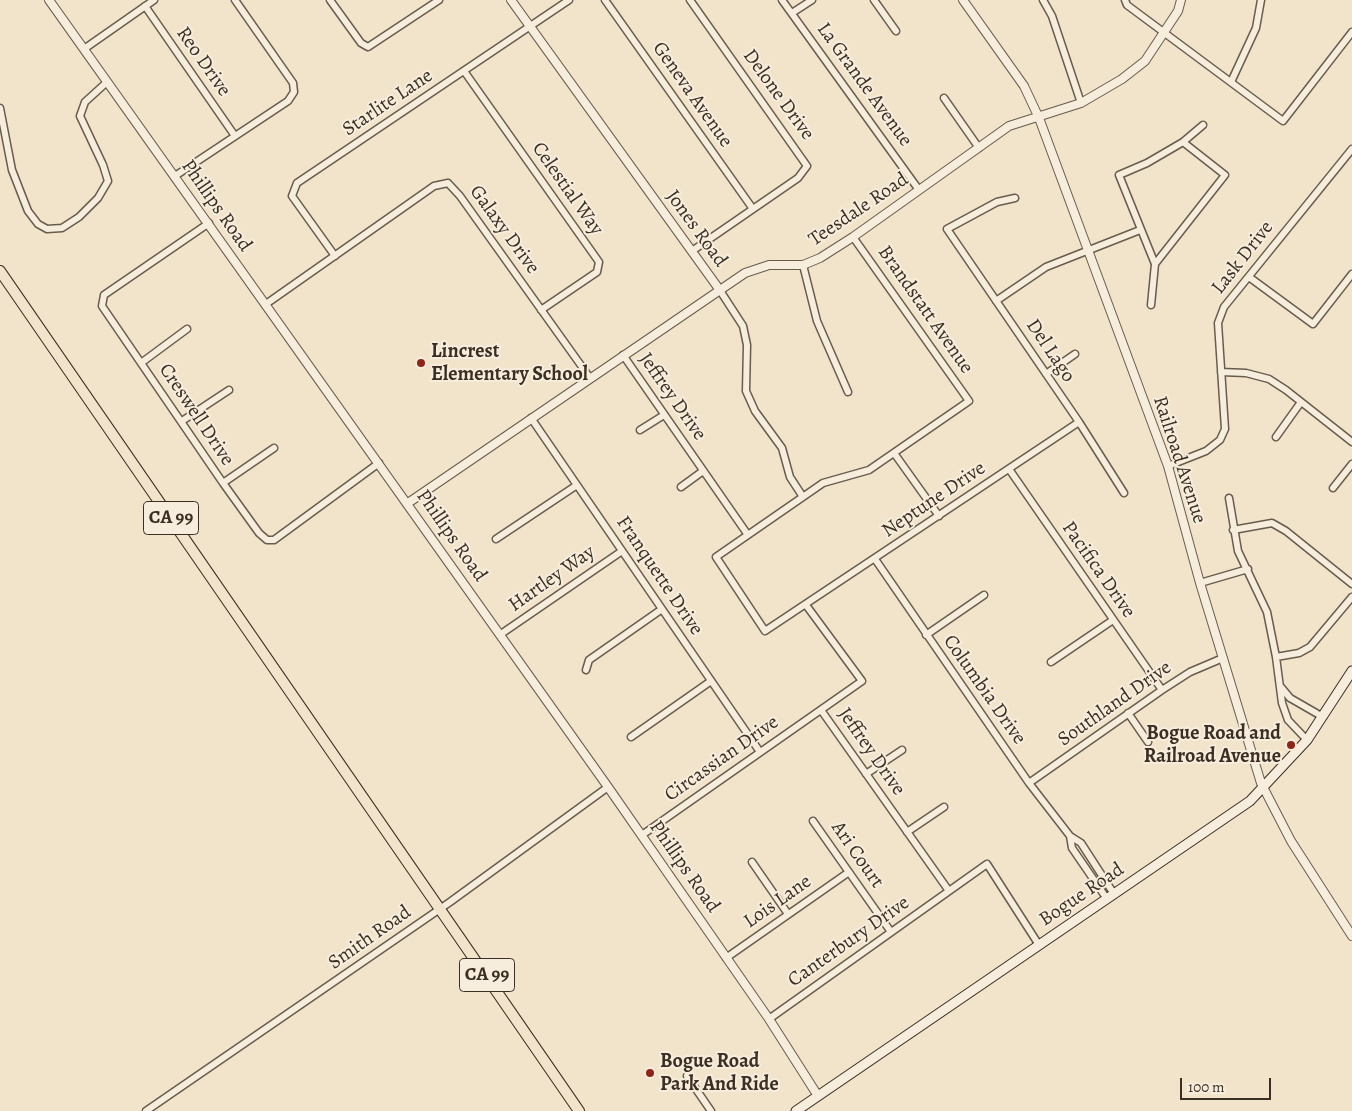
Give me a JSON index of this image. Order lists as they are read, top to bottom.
{
  "streets": {
    "highway": ["CA 99"],
    "main road": ["Bogue Road"],
    "street": [
      "Reo Drive",
      "La Grande Avenue",
      "Geneva Avenue",
      "Delone Drive",
      "Starlite Lane",
      "Celestial Way",
      "Phillips Road",
      "Teesdale Road",
      "Jones Road",
      "Galaxy Drive",
      "Lask Drive",
      "Brandstatt Avenue",
      "Del Lago",
      "Jeffrey Drive",
      "Creswell Drive",
      "Railroad Avenue",
      "Neptune Drive",
      "Pacifica Drive",
      "Franquette Drive",
      "Hartley Way",
      "Columbia Drive",
      "Southland Drive",
      "Circassian Drive",
      "Ari Court",
      "Lois Lane",
      "Smith Road",
      "Canterbury Drive"
    ]
  },
  "crossings": [
    ["La Grande Avenue", "Teesdale Road"],
    ["Geneva Avenue", "Delone Drive"],
    ["Delone Drive", "Jones Road"],
    ["Starlite Lane", "Celestial Way"],
    ["Starlite Lane", "Jones Road"],
    ["Starlite Lane", "Galaxy Drive"],
    ["Celestial Way", "Galaxy Drive"],
    ["Phillips Road", "Teesdale Road"],
    ["Phillips Road", "Galaxy Drive"],
    ["Phillips Road", "Creswell Drive"],
    ["Phillips Road", "Hartley Way"],
    ["Phillips Road", "Circassian Drive"],
    ["Phillips Road", "Bogue Road"],
    ["Phillips Road", "Lois Lane"],
    ["Phillips Road", "Smith Road"],
    ["Phillips Road", "Canterbury Drive"],
    ["Teesdale Road", "Jones Road"],
    ["Teesdale Road", "Galaxy Drive"],
    ["Teesdale Road", "Brandstatt Avenue"],
    ["Teesdale Road", "Jeffrey Drive"],
    ["Teesdale Road", "Railroad Avenue"],
    ["Teesdale Road", "Franquette Drive"],
    ["Lask Drive", "Railroad Avenue"],
    ["Del Lago", "Neptune Drive"],
    ["Jeffrey Drive", "Neptune Drive"],
    ["Jeffrey Drive", "Circassian Drive"],
    ["Jeffrey Drive", "Canterbury Drive"],
    ["Railroad Avenue", "Southland Drive"],
    ["Railroad Avenue", "Bogue Road"],
    ["Neptune Drive", "Pacifica Drive"],
    ["Neptune Drive", "Columbia Drive"],
    ["CA 99", "Smith Road"],
    ["Pacifica Drive", "Southland Drive"],
    ["Franquette Drive", "Hartley Way"],
    ["Franquette Drive", "Circassian Drive"],
    ["Columbia Drive", "Southland Drive"],
    ["Columbia Drive", "Bogue Road"],
    ["Ari Court", "Lois Lane"],
    ["Ari Court", "Canterbury Drive"]
  ],
  "places": ["Lincrest Elementary School", "Bogue Road and Railroad Avenue", "Bogue Road Park And Ride"],
  "scale_bar": "100 m"
}
